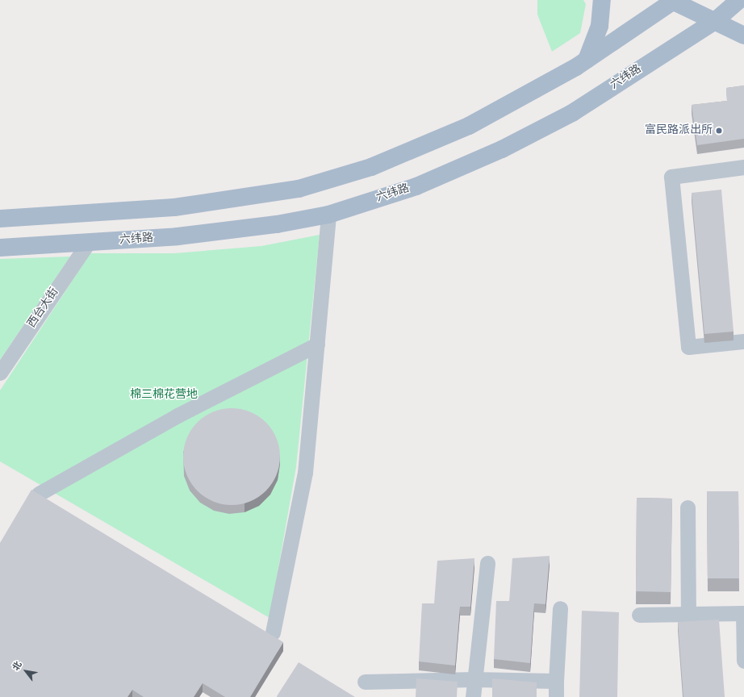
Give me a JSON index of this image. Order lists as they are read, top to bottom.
{
  "streets": {
    "main road": ["六纬路"],
    "street": ["西台大街"]
  },
  "crossings": [
    ["六纬路", "西台大街"]
  ],
  "parks": ["棉三棉花营地"],
  "places": ["富民路派出所"],
  "north": "top left"
}
